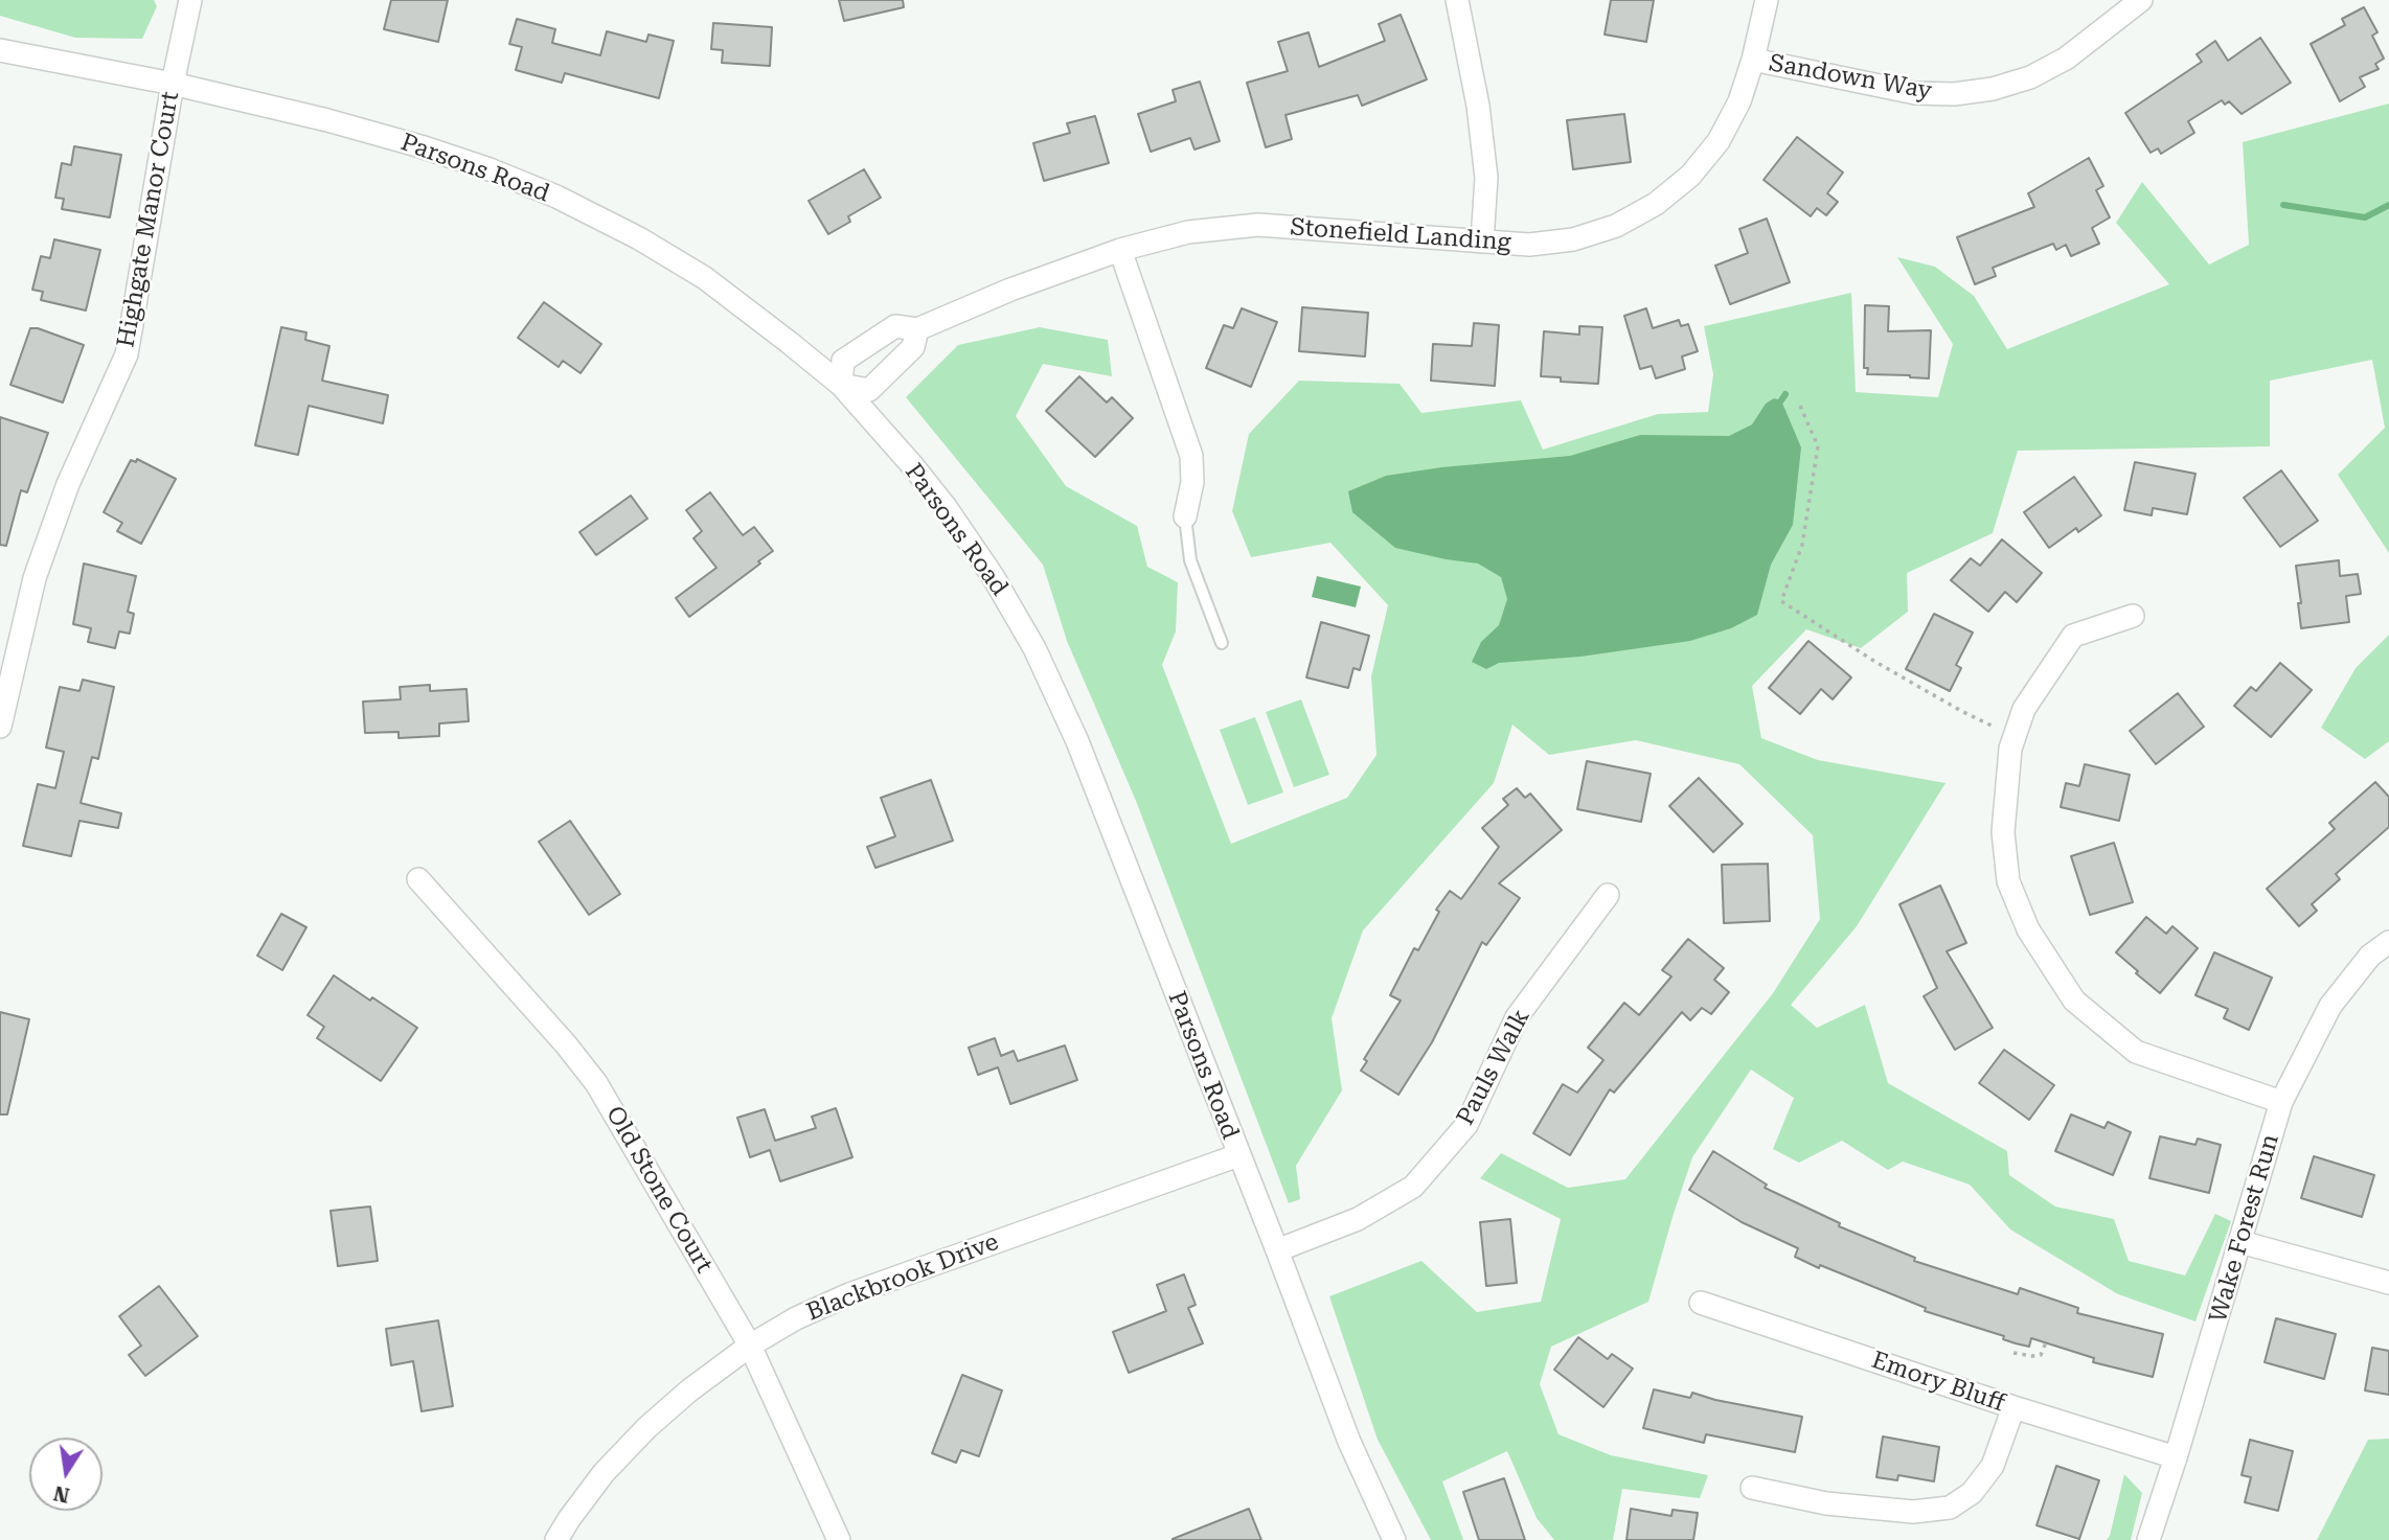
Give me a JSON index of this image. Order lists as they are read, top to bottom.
{
  "streets": {
    "street": [
      "Sandown Way",
      "Parsons Road",
      "Highgate Manor Court",
      "Stonefield Landing",
      "Pauls Walk",
      "Old Stone Court",
      "Wake Forest Run",
      "Blackbrook Drive",
      "Emory Bluff"
    ]
  },
  "crossings": [
    ["Sandown Way", "Stonefield Landing"],
    ["Parsons Road", "Highgate Manor Court"],
    ["Parsons Road", "Stonefield Landing"],
    ["Parsons Road", "Pauls Walk"],
    ["Parsons Road", "Blackbrook Drive"],
    ["Old Stone Court", "Blackbrook Drive"],
    ["Wake Forest Run", "Emory Bluff"]
  ],
  "north": "bottom"
}
